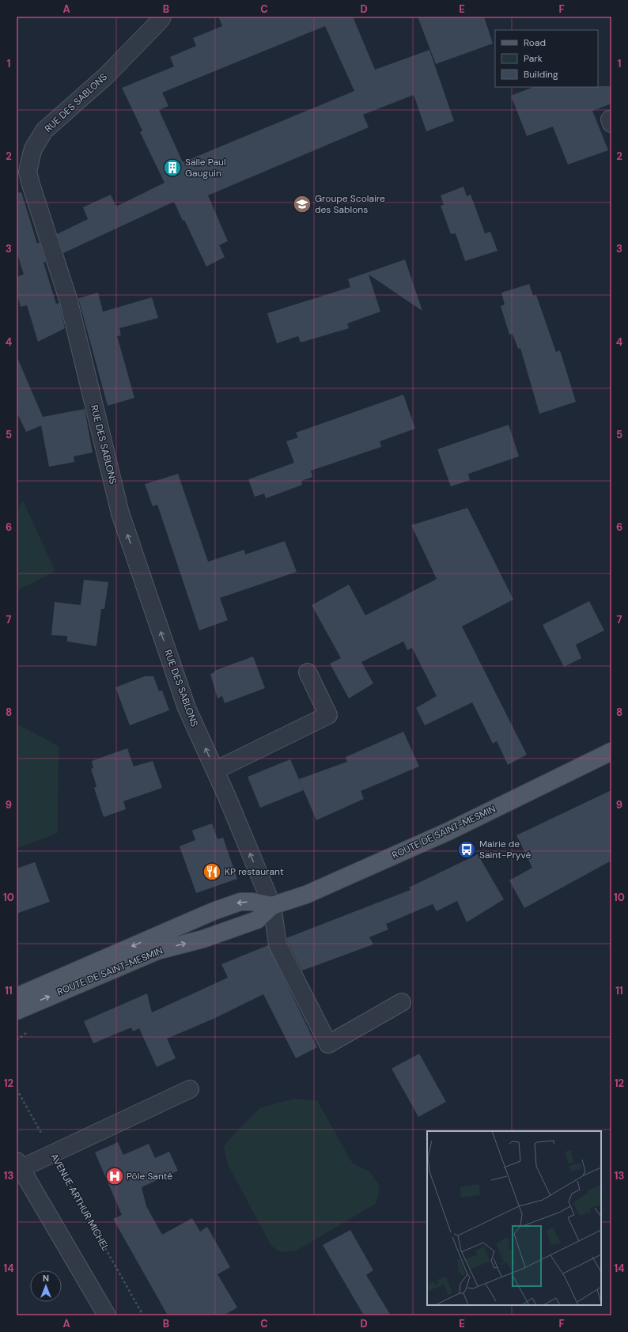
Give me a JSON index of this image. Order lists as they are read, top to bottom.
{
  "streets": {
    "main road": ["ROUTE DE SAINT-MESMIN"],
    "street": ["RUE DES SABLONS"],
    "path": ["AVENUE ARTHUR MICHEL"]
  },
  "crossings": [
    ["RUE DES SABLONS", "ROUTE DE SAINT-MESMIN"]
  ],
  "one_way": ["RUE DES SABLONS"],
  "places": {
    "building": ["Salle Paul Gauguin"],
    "school or university": ["Groupe Scolaire des Sablons"],
    "bus stop": ["Mairie de Saint-Pryvé"],
    "restaurant": ["KP restaurant"],
    "hospital": ["Pôle Santé"]
  },
  "legend": ["Road", "Park", "Building"],
  "north": "top",
  "grid": {
    "columns": [
      "A",
      "B",
      "C",
      "D",
      "E",
      "F"
    ],
    "rows": [
      "1",
      "2",
      "3",
      "4",
      "5",
      "6",
      "7",
      "8",
      "9",
      "10",
      "11",
      "12",
      "13",
      "14"
    ]
  }
}
